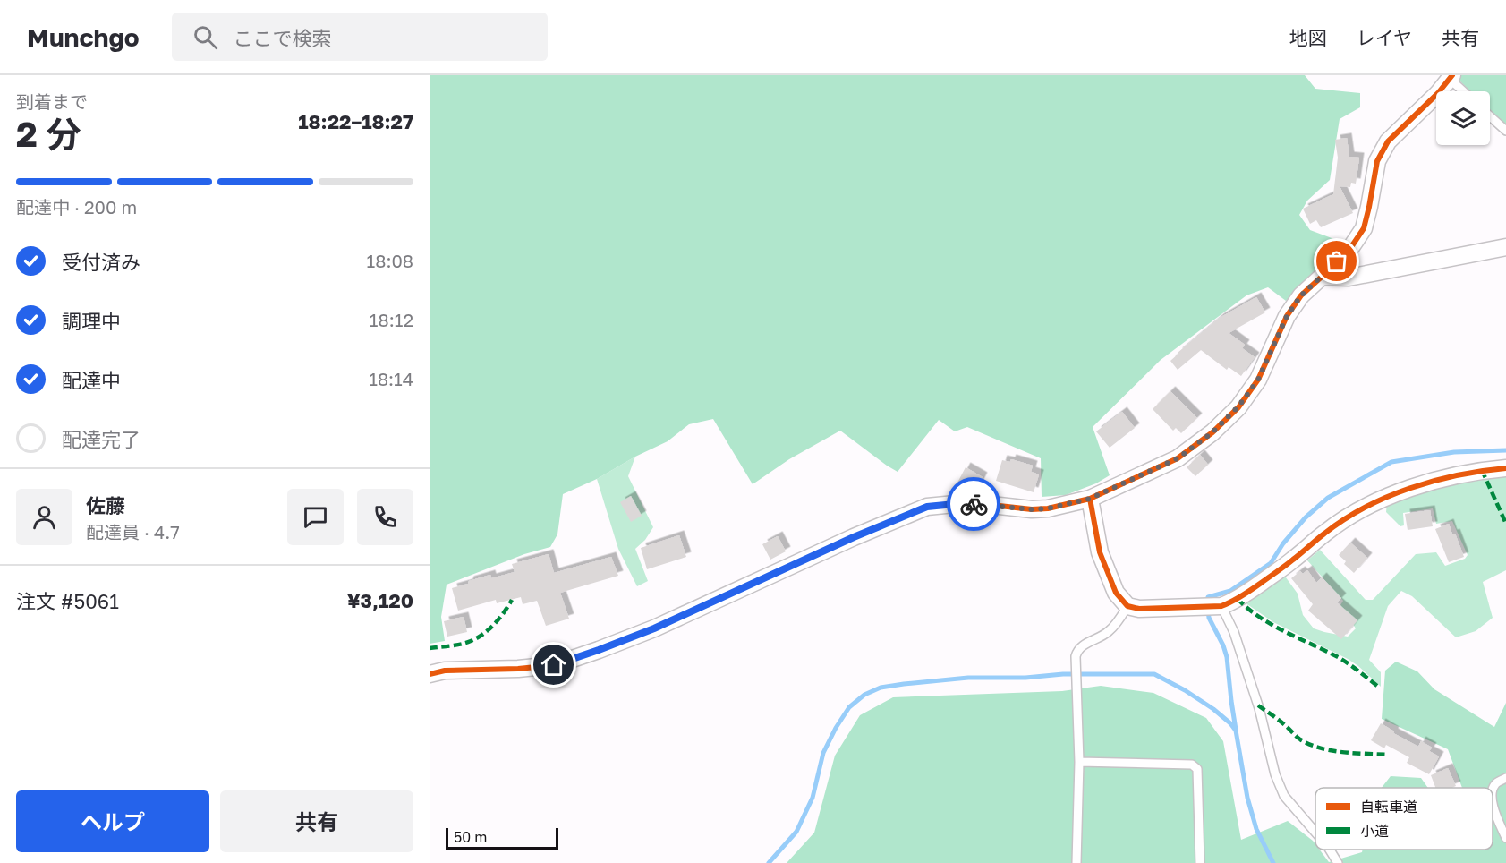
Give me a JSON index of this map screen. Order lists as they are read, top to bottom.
{
  "legend": ["自転車道", "小道"],
  "scale_bar": "50 m",
  "page": {
    "header": "Munchgo",
    "search": "ここで検索",
    "nav": ["地図", "レイヤ", "共有"],
    "heading": ["2 分", "到着まで", "18:22–18:27"],
    "panel": [
      "佐藤",
      "配達員 · 4.7",
      "注文 #5061",
      "¥3,120"
    ],
    "bar": "配達中 · 200 m",
    "list": [
      ["受付済み", "18:08"],
      ["調理中", "18:12"],
      ["配達中", "18:14"],
      "配達完了"
    ],
    "buttons": ["ヘルプ", "共有"],
    "scale": "50 m"
  }
}
